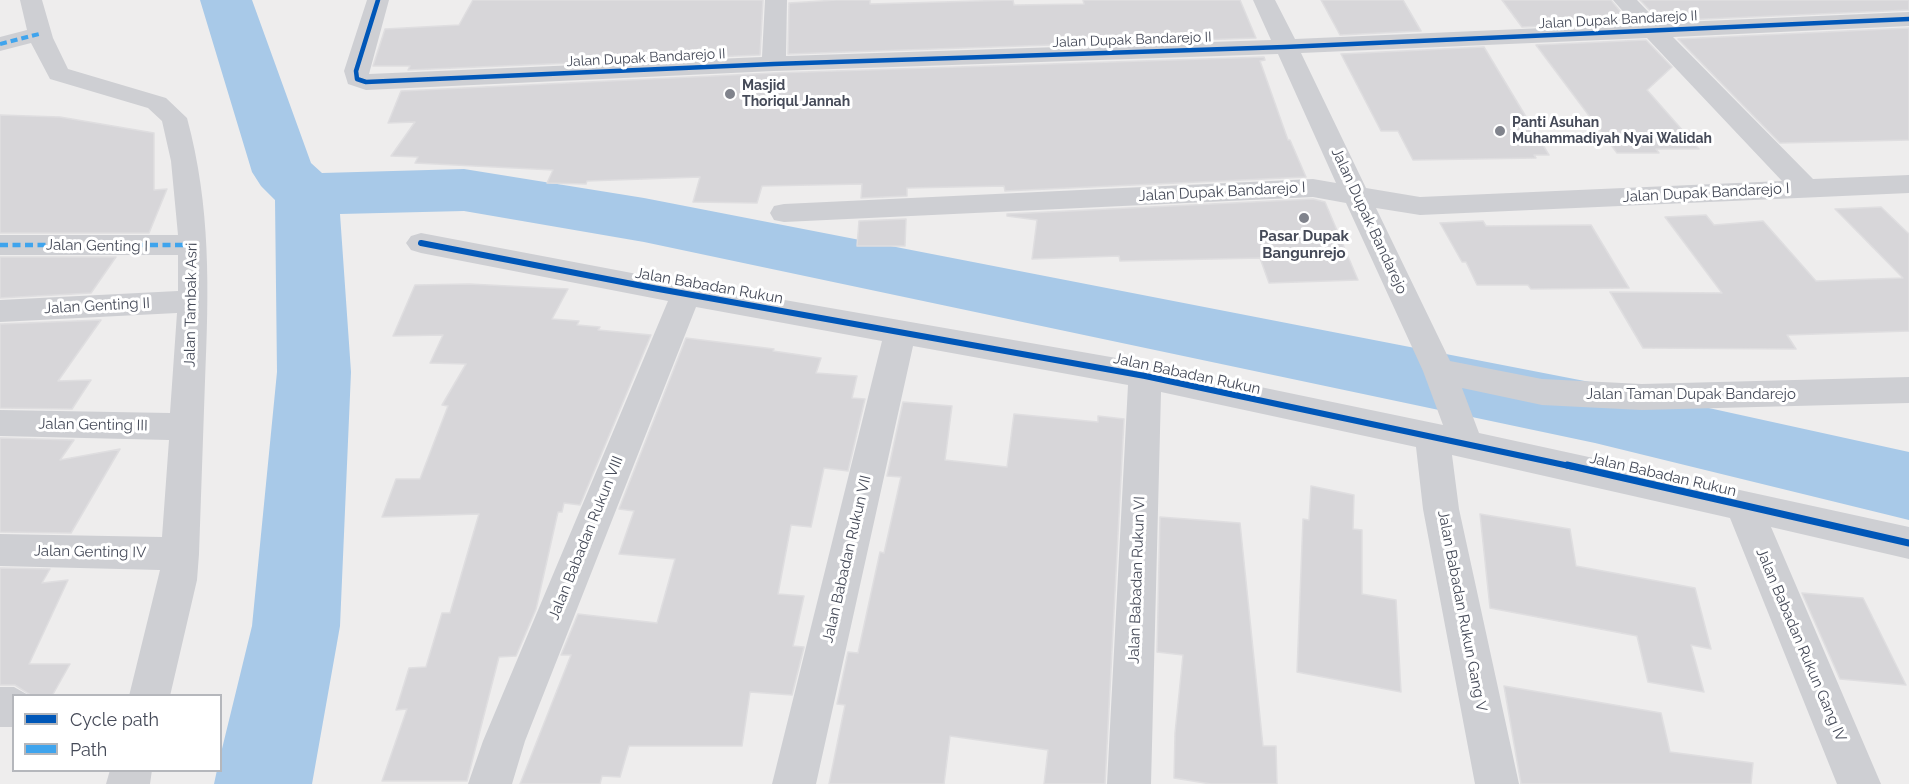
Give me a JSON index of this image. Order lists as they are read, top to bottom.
{
  "streets": {
    "street": [
      "Jalan Dupak Bandarejo II",
      "Jalan Dupak Bandarejo I",
      "Jalan Dupak Bandarejo",
      "Jalan Genting I",
      "Jalan Babadan Rukun",
      "Jalan Tambak Asri",
      "Jalan Genting II",
      "Jalan Taman Dupak Bandarejo",
      "Jalan Genting III",
      "Jalan Babadan Rukun VIII",
      "Jalan Genting IV",
      "Jalan Babadan Rukun VII",
      "Jalan Babadan Rukun VI",
      "Jalan Babadan Rukun Gang V",
      "Jalan Babadan Rukun Gang IV"
    ]
  },
  "crossings": [
    ["Jalan Dupak Bandarejo II", "Jalan Dupak Bandarejo"],
    ["Jalan Dupak Bandarejo I", "Jalan Dupak Bandarejo"],
    ["Jalan Dupak Bandarejo", "Jalan Babadan Rukun"],
    ["Jalan Dupak Bandarejo", "Jalan Taman Dupak Bandarejo"],
    ["Jalan Dupak Bandarejo", "Jalan Babadan Rukun Gang V"],
    ["Jalan Genting I", "Jalan Tambak Asri"],
    ["Jalan Babadan Rukun", "Jalan Babadan Rukun VIII"],
    ["Jalan Babadan Rukun", "Jalan Babadan Rukun VII"],
    ["Jalan Babadan Rukun", "Jalan Babadan Rukun VI"],
    ["Jalan Babadan Rukun", "Jalan Babadan Rukun Gang V"],
    ["Jalan Babadan Rukun", "Jalan Babadan Rukun Gang IV"],
    ["Jalan Tambak Asri", "Jalan Genting II"],
    ["Jalan Tambak Asri", "Jalan Genting III"],
    ["Jalan Tambak Asri", "Jalan Genting IV"]
  ],
  "places": ["Masjid Thoriqul Jannah", "Panti Asuhan Muhammadiyah Nyai Walidah", "Pasar Dupak Bangunrejo"],
  "legend": ["Cycle path", "Path"]
}
